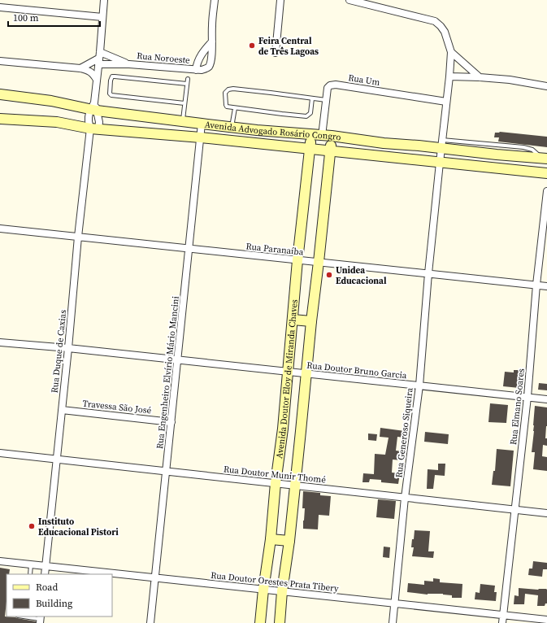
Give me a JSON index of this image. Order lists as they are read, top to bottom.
{
  "streets": {
    "main road": ["Avenida Advogado Rosário Congro", "Avenida Doutor Eloy de Miranda Chaves"],
    "street": [
      "Rua Noroeste",
      "Rua Um",
      "Rua Paranaíba",
      "Rua Duque de Caxias",
      "Rua Doutor Bruno Garcia",
      "Rua Engenheiro Elvírio Mário Mancini",
      "Travessa São José",
      "Rua Elmano Soares",
      "Rua Generoso Siqueira",
      "Rua Doutor Munir Thomé",
      "Rua Doutor Orestes Prata Tibery"
    ]
  },
  "crossings": [
    ["Rua Um", "Avenida Advogado Rosário Congro"],
    ["Rua Um", "Rua Generoso Siqueira"],
    ["Avenida Advogado Rosário Congro", "Rua Duque de Caxias"],
    ["Avenida Advogado Rosário Congro", "Rua Engenheiro Elvírio Mário Mancini"],
    ["Avenida Advogado Rosário Congro", "Avenida Doutor Eloy de Miranda Chaves"],
    ["Avenida Advogado Rosário Congro", "Rua Generoso Siqueira"],
    ["Rua Paranaíba", "Rua Duque de Caxias"],
    ["Rua Paranaíba", "Rua Engenheiro Elvírio Mário Mancini"],
    ["Rua Paranaíba", "Avenida Doutor Eloy de Miranda Chaves"],
    ["Rua Paranaíba", "Rua Elmano Soares"],
    ["Rua Paranaíba", "Rua Generoso Siqueira"],
    ["Rua Duque de Caxias", "Rua Doutor Bruno Garcia"],
    ["Rua Duque de Caxias", "Travessa São José"],
    ["Rua Duque de Caxias", "Rua Doutor Munir Thomé"],
    ["Rua Duque de Caxias", "Rua Doutor Orestes Prata Tibery"],
    ["Rua Doutor Bruno Garcia", "Rua Engenheiro Elvírio Mário Mancini"],
    ["Rua Doutor Bruno Garcia", "Avenida Doutor Eloy de Miranda Chaves"],
    ["Rua Doutor Bruno Garcia", "Rua Elmano Soares"],
    ["Rua Doutor Bruno Garcia", "Rua Generoso Siqueira"],
    ["Rua Engenheiro Elvírio Mário Mancini", "Travessa São José"],
    ["Rua Engenheiro Elvírio Mário Mancini", "Rua Doutor Munir Thomé"],
    ["Rua Engenheiro Elvírio Mário Mancini", "Rua Doutor Orestes Prata Tibery"],
    ["Avenida Doutor Eloy de Miranda Chaves", "Rua Doutor Munir Thomé"],
    ["Avenida Doutor Eloy de Miranda Chaves", "Rua Doutor Orestes Prata Tibery"],
    ["Rua Elmano Soares", "Rua Doutor Munir Thomé"],
    ["Rua Elmano Soares", "Rua Doutor Orestes Prata Tibery"],
    ["Rua Generoso Siqueira", "Rua Doutor Munir Thomé"],
    ["Rua Generoso Siqueira", "Rua Doutor Orestes Prata Tibery"]
  ],
  "places": ["Feira Central de Três Lagoas", "Unidea Educacional", "Instituto Educacional Pistori"],
  "legend": ["Road", "Building"],
  "scale_bar": "100 m"
}
